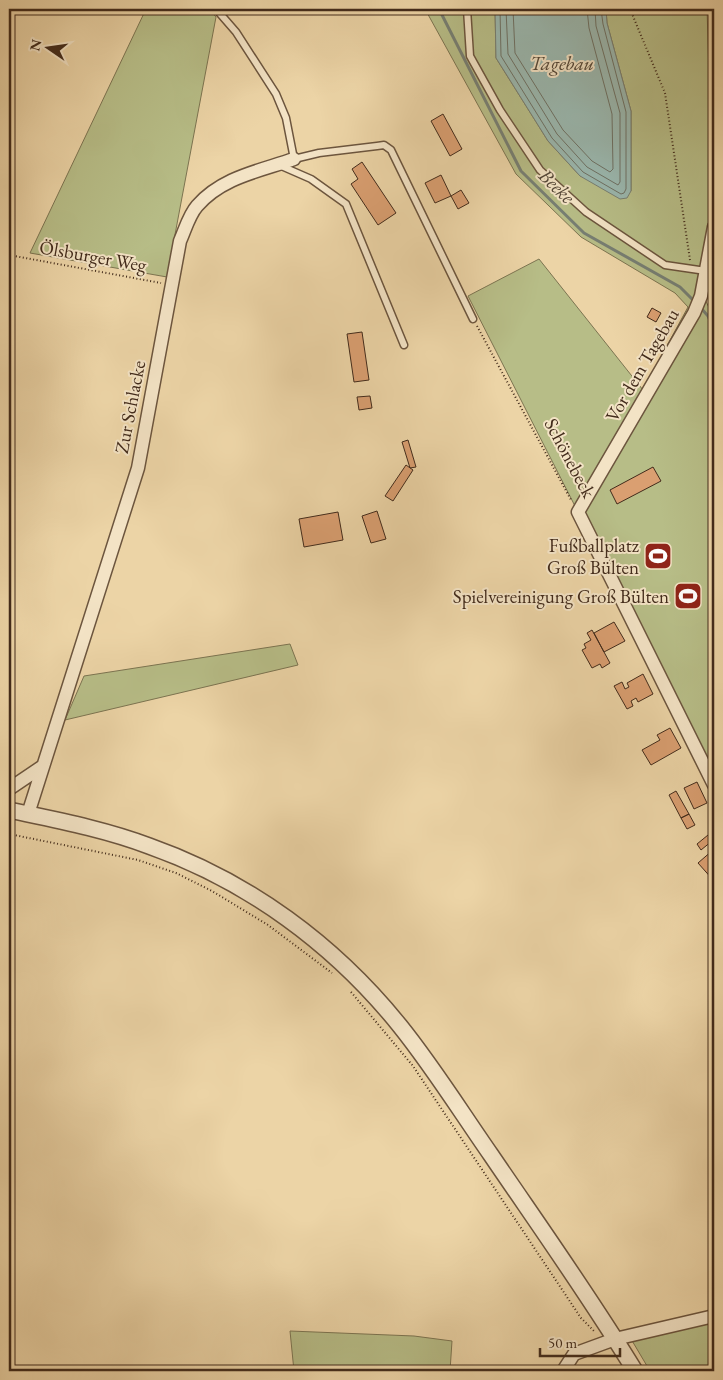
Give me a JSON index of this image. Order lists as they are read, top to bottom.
{
  "streets": {
    "street": ["Vor dem Tagebau", "Zur Schlacke", "Schönebeck"],
    "path": ["Ölsburger Weg"]
  },
  "crossings": [
    ["Ölsburger Weg", "Zur Schlacke"],
    ["Vor dem Tagebau", "Schönebeck"],
    ["Zur Schlacke", "Schönebeck"]
  ],
  "water": ["Tagebau", "Beeke"],
  "places": {
    "sports": ["Fußballplatz Groß Bülten", "Spielvereinigung Groß Bülten"]
  },
  "scale_bar": "50 m",
  "north": "left"
}
